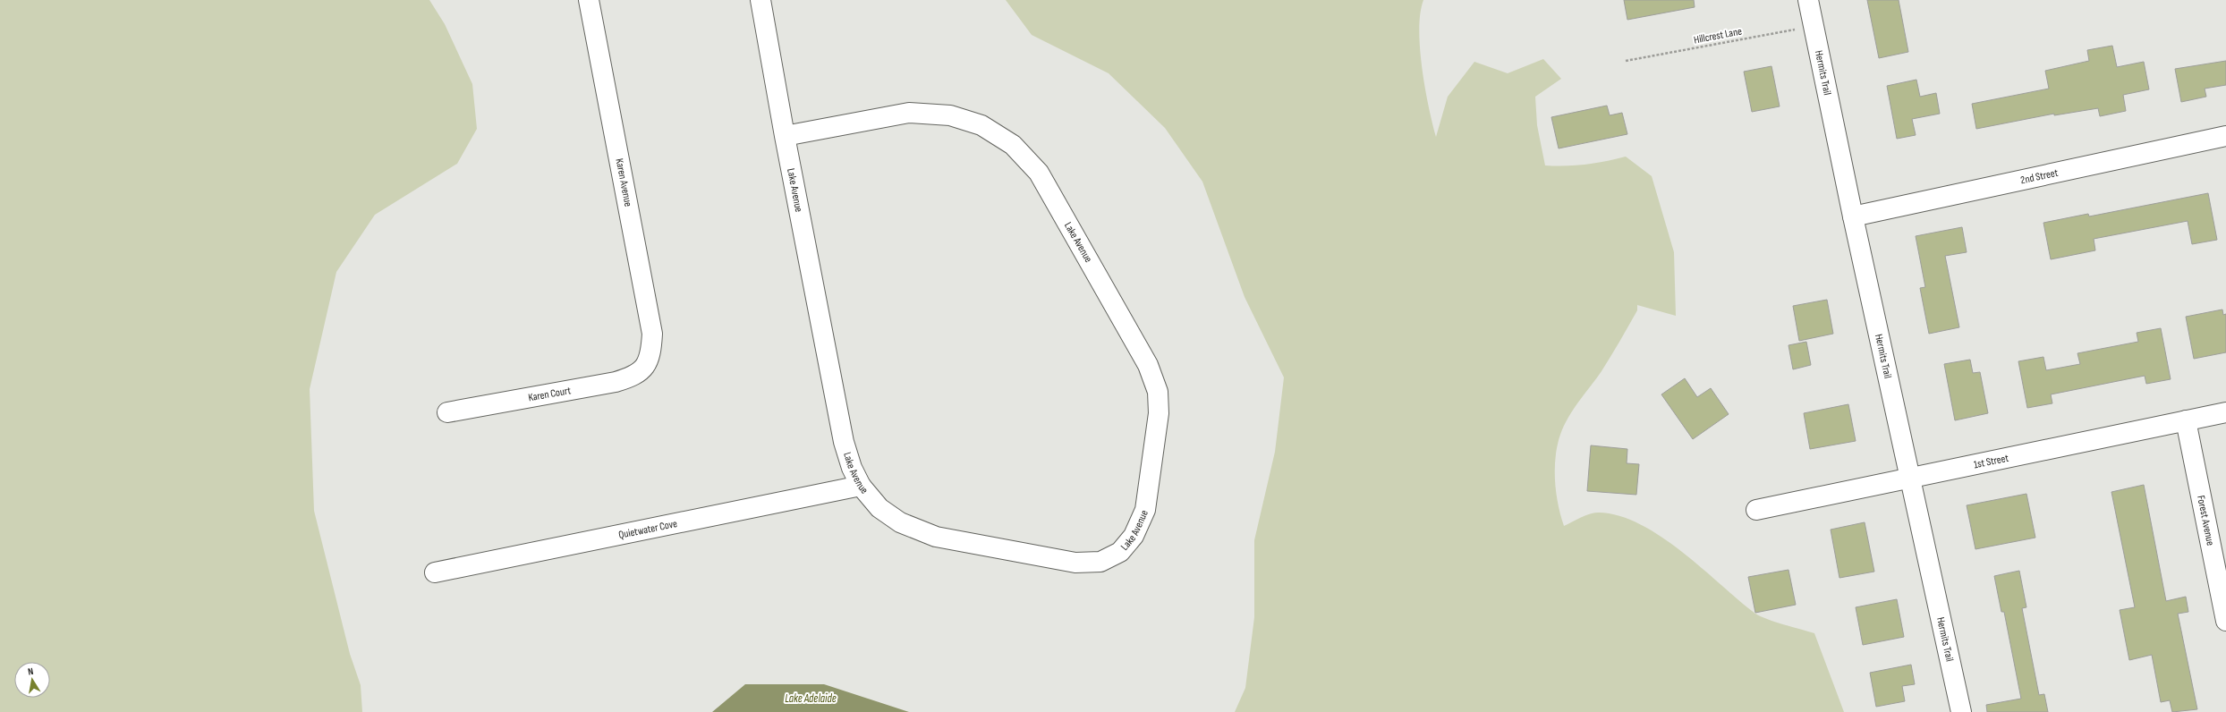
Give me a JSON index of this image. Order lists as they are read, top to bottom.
{
  "streets": {
    "street": [
      "Hermits Trail",
      "2nd Street",
      "Karen Avenue",
      "Lake Avenue",
      "Karen Court",
      "1st Street",
      "Forest Avenue",
      "Quietwater Cove"
    ],
    "path": ["Hillcrest Lane"]
  },
  "crossings": [
    ["Hillcrest Lane", "Hermits Trail"],
    ["Hermits Trail", "2nd Street"],
    ["Hermits Trail", "1st Street"],
    ["Karen Avenue", "Karen Court"],
    ["Lake Avenue", "Quietwater Cove"],
    ["1st Street", "Forest Avenue"]
  ],
  "water": ["Lake Adelaide"],
  "north": "top"
}
